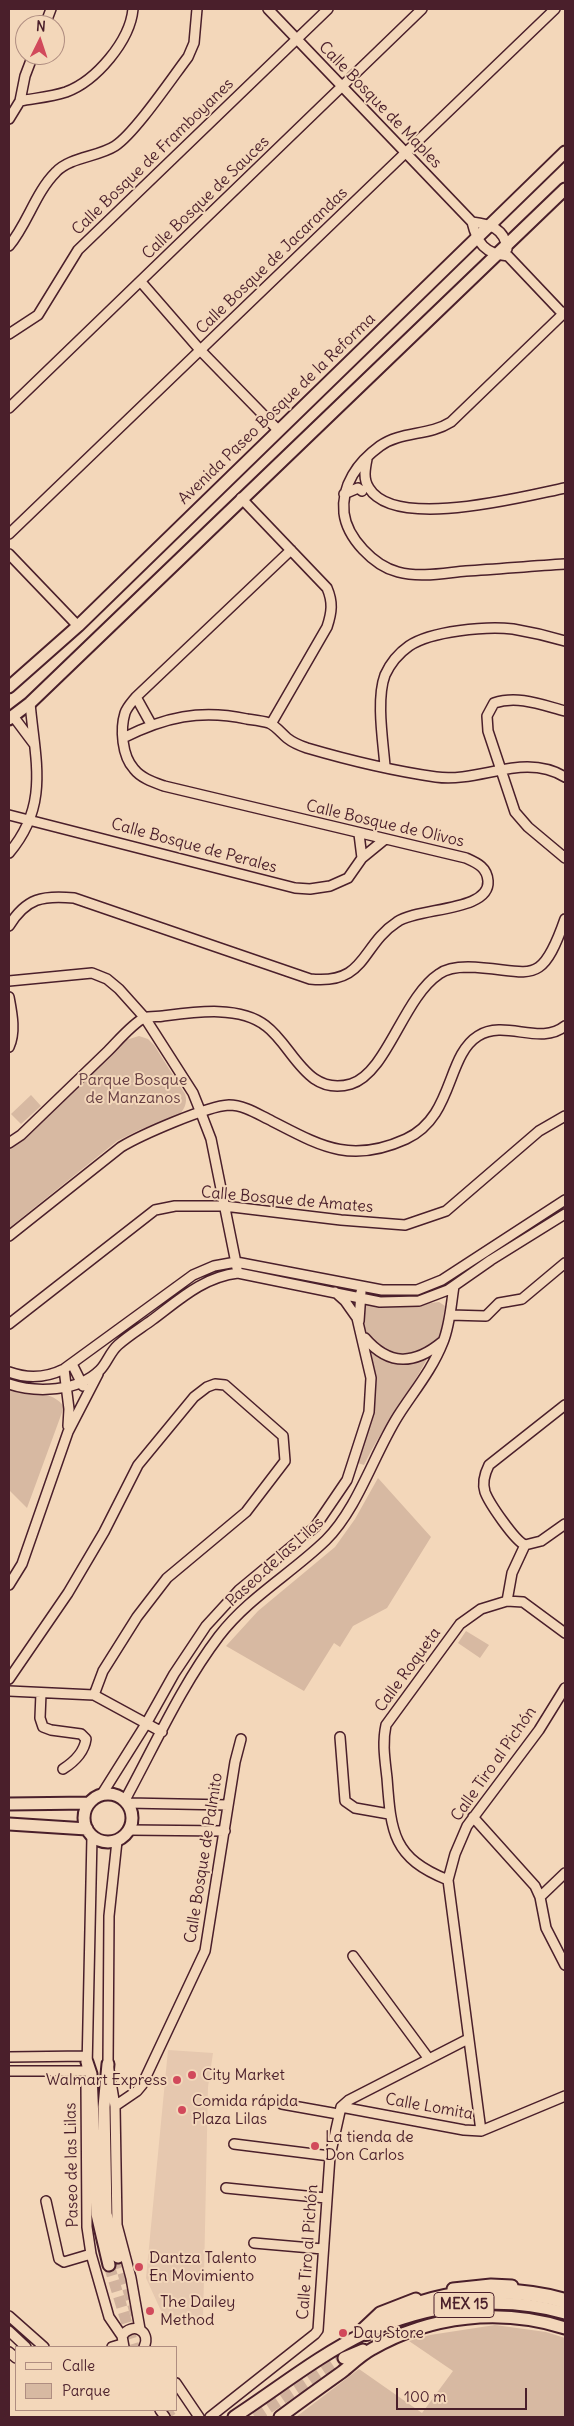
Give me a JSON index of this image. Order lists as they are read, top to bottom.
{
  "streets": {
    "main road": ["Avenida Paseo Bosque de la Reforma", "MEX 15"],
    "street": [
      "Calle Bosque de Maples",
      "Calle Bosque de Framboyanes",
      "Calle Bosque de Sauces",
      "Calle Bosque de Jacarandas",
      "Calle Bosque de Olivos",
      "Calle Bosque de Perales",
      "Calle Bosque de Amates",
      "Paseo de las Lilas",
      "Calle Roqueta",
      "Calle Tiro al Pichón",
      "Calle Bosque de Palmito",
      "Calle Lomita"
    ]
  },
  "crossings": [
    ["Calle Bosque de Maples", "Calle Bosque de Framboyanes"],
    ["Calle Bosque de Maples", "Calle Bosque de Sauces"],
    ["Calle Bosque de Maples", "Calle Bosque de Jacarandas"],
    ["Calle Bosque de Olivos", "Calle Bosque de Perales"],
    ["Calle Roqueta", "Calle Tiro al Pichón"],
    ["Calle Tiro al Pichón", "Calle Lomita"]
  ],
  "parks": ["Parque Bosque de Manzanos"],
  "places": [
    "City Market",
    "Walmart Express",
    "Comida rápida Plaza Lilas",
    "La tienda de Don Carlos",
    "Dantza Talento En Movimiento",
    "The Dailey Method",
    "Day Store"
  ],
  "legend": ["Calle", "Parque"],
  "scale_bar": "100 m",
  "north": "top"
}
